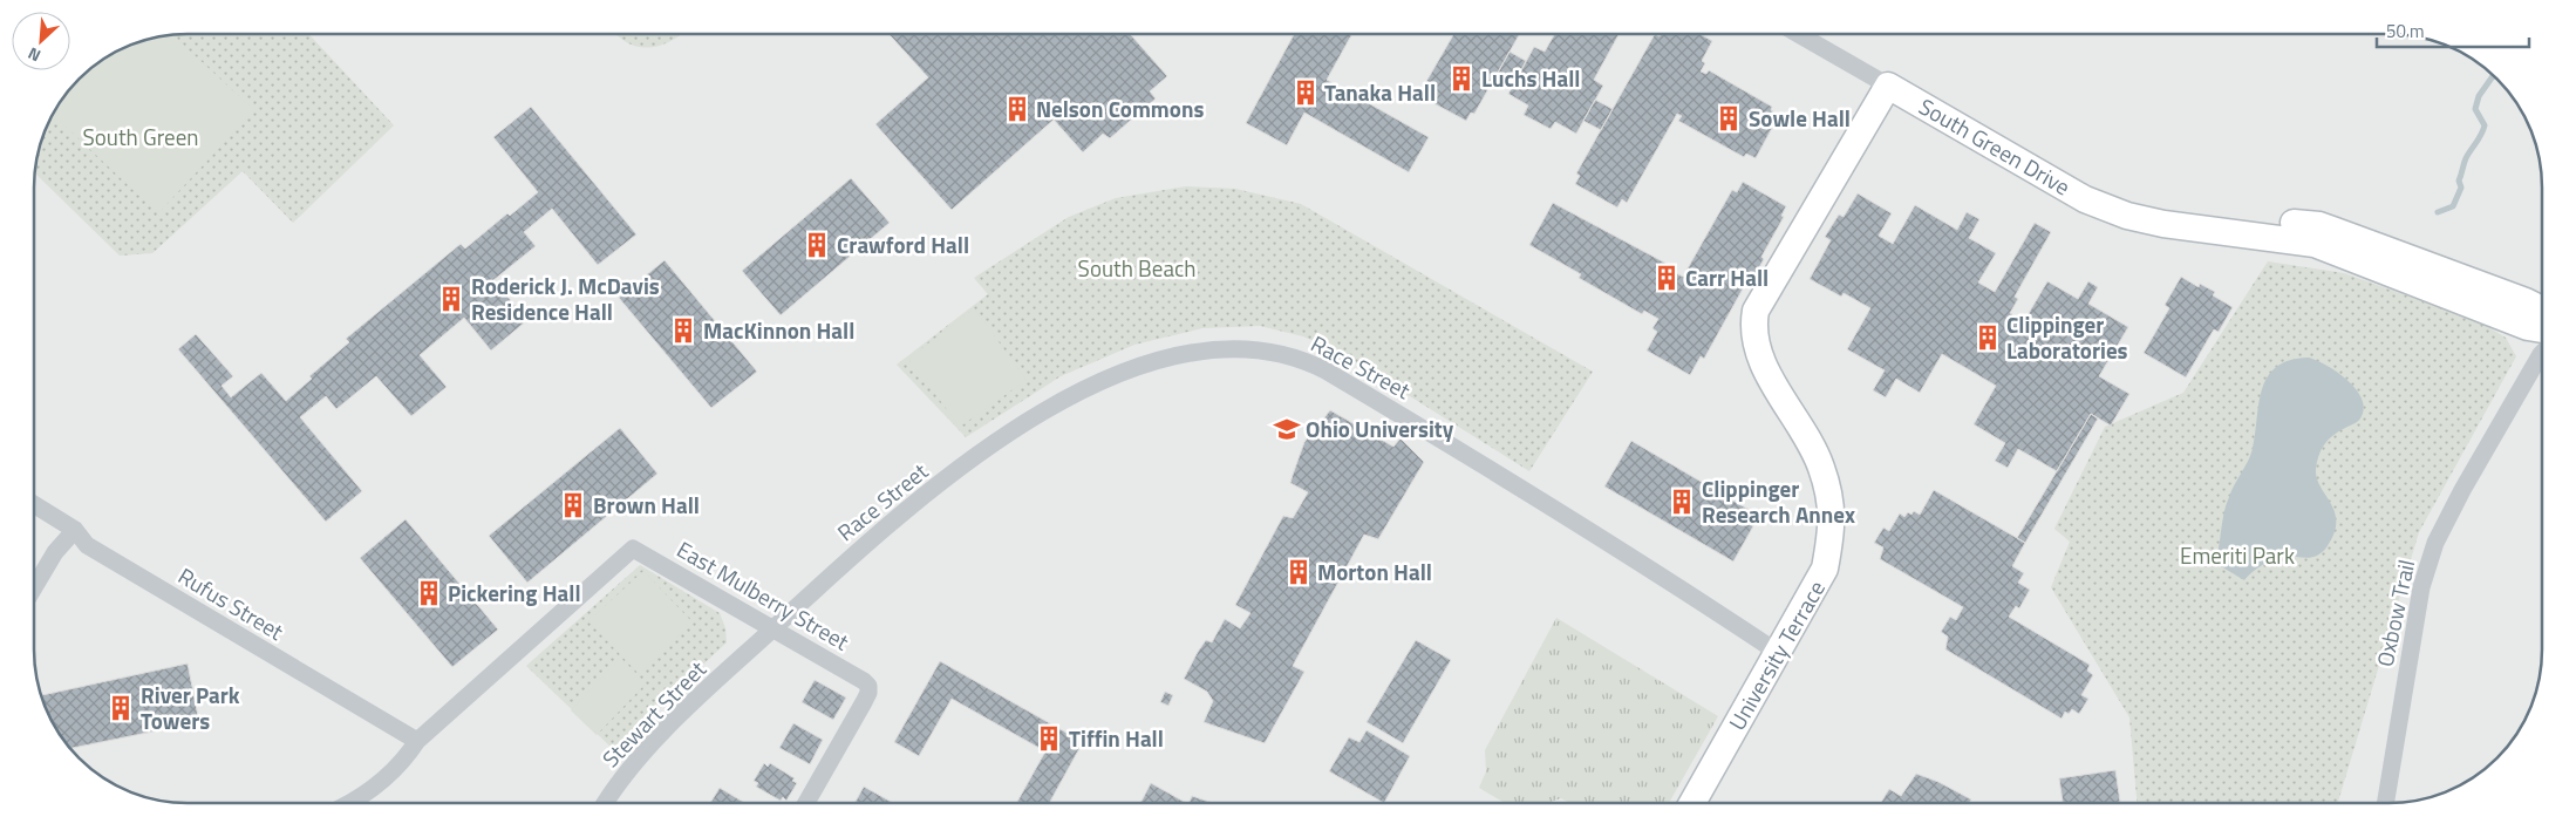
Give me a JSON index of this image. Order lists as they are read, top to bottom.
{
  "streets": {
    "street": [
      "South Green Drive",
      "Race Street",
      "East Mulberry Street",
      "Rufus Street",
      "Oxbow Trail",
      "University Terrace",
      "Stewart Street"
    ]
  },
  "crossings": [
    ["South Green Drive", "University Terrace"],
    ["Race Street", "East Mulberry Street"],
    ["Race Street", "University Terrace"],
    ["Race Street", "Stewart Street"],
    ["East Mulberry Street", "Rufus Street"]
  ],
  "parks": ["South Green", "South Beach", "Emeriti Park"],
  "places": {
    "building": [
      "Luchs Hall",
      "Tanaka Hall",
      "Nelson Commons",
      "Sowle Hall",
      "Crawford Hall",
      "Carr Hall",
      "Roderick J. McDavis Residence Hall",
      "MacKinnon Hall",
      "Clippinger Laboratories",
      "Clippinger Research Annex",
      "Brown Hall",
      "Morton Hall",
      "Pickering Hall",
      "River Park Towers",
      "Tiffin Hall"
    ],
    "school or university": ["Ohio University"]
  },
  "scale_bar": "50 m",
  "north": "bottom left"
}
